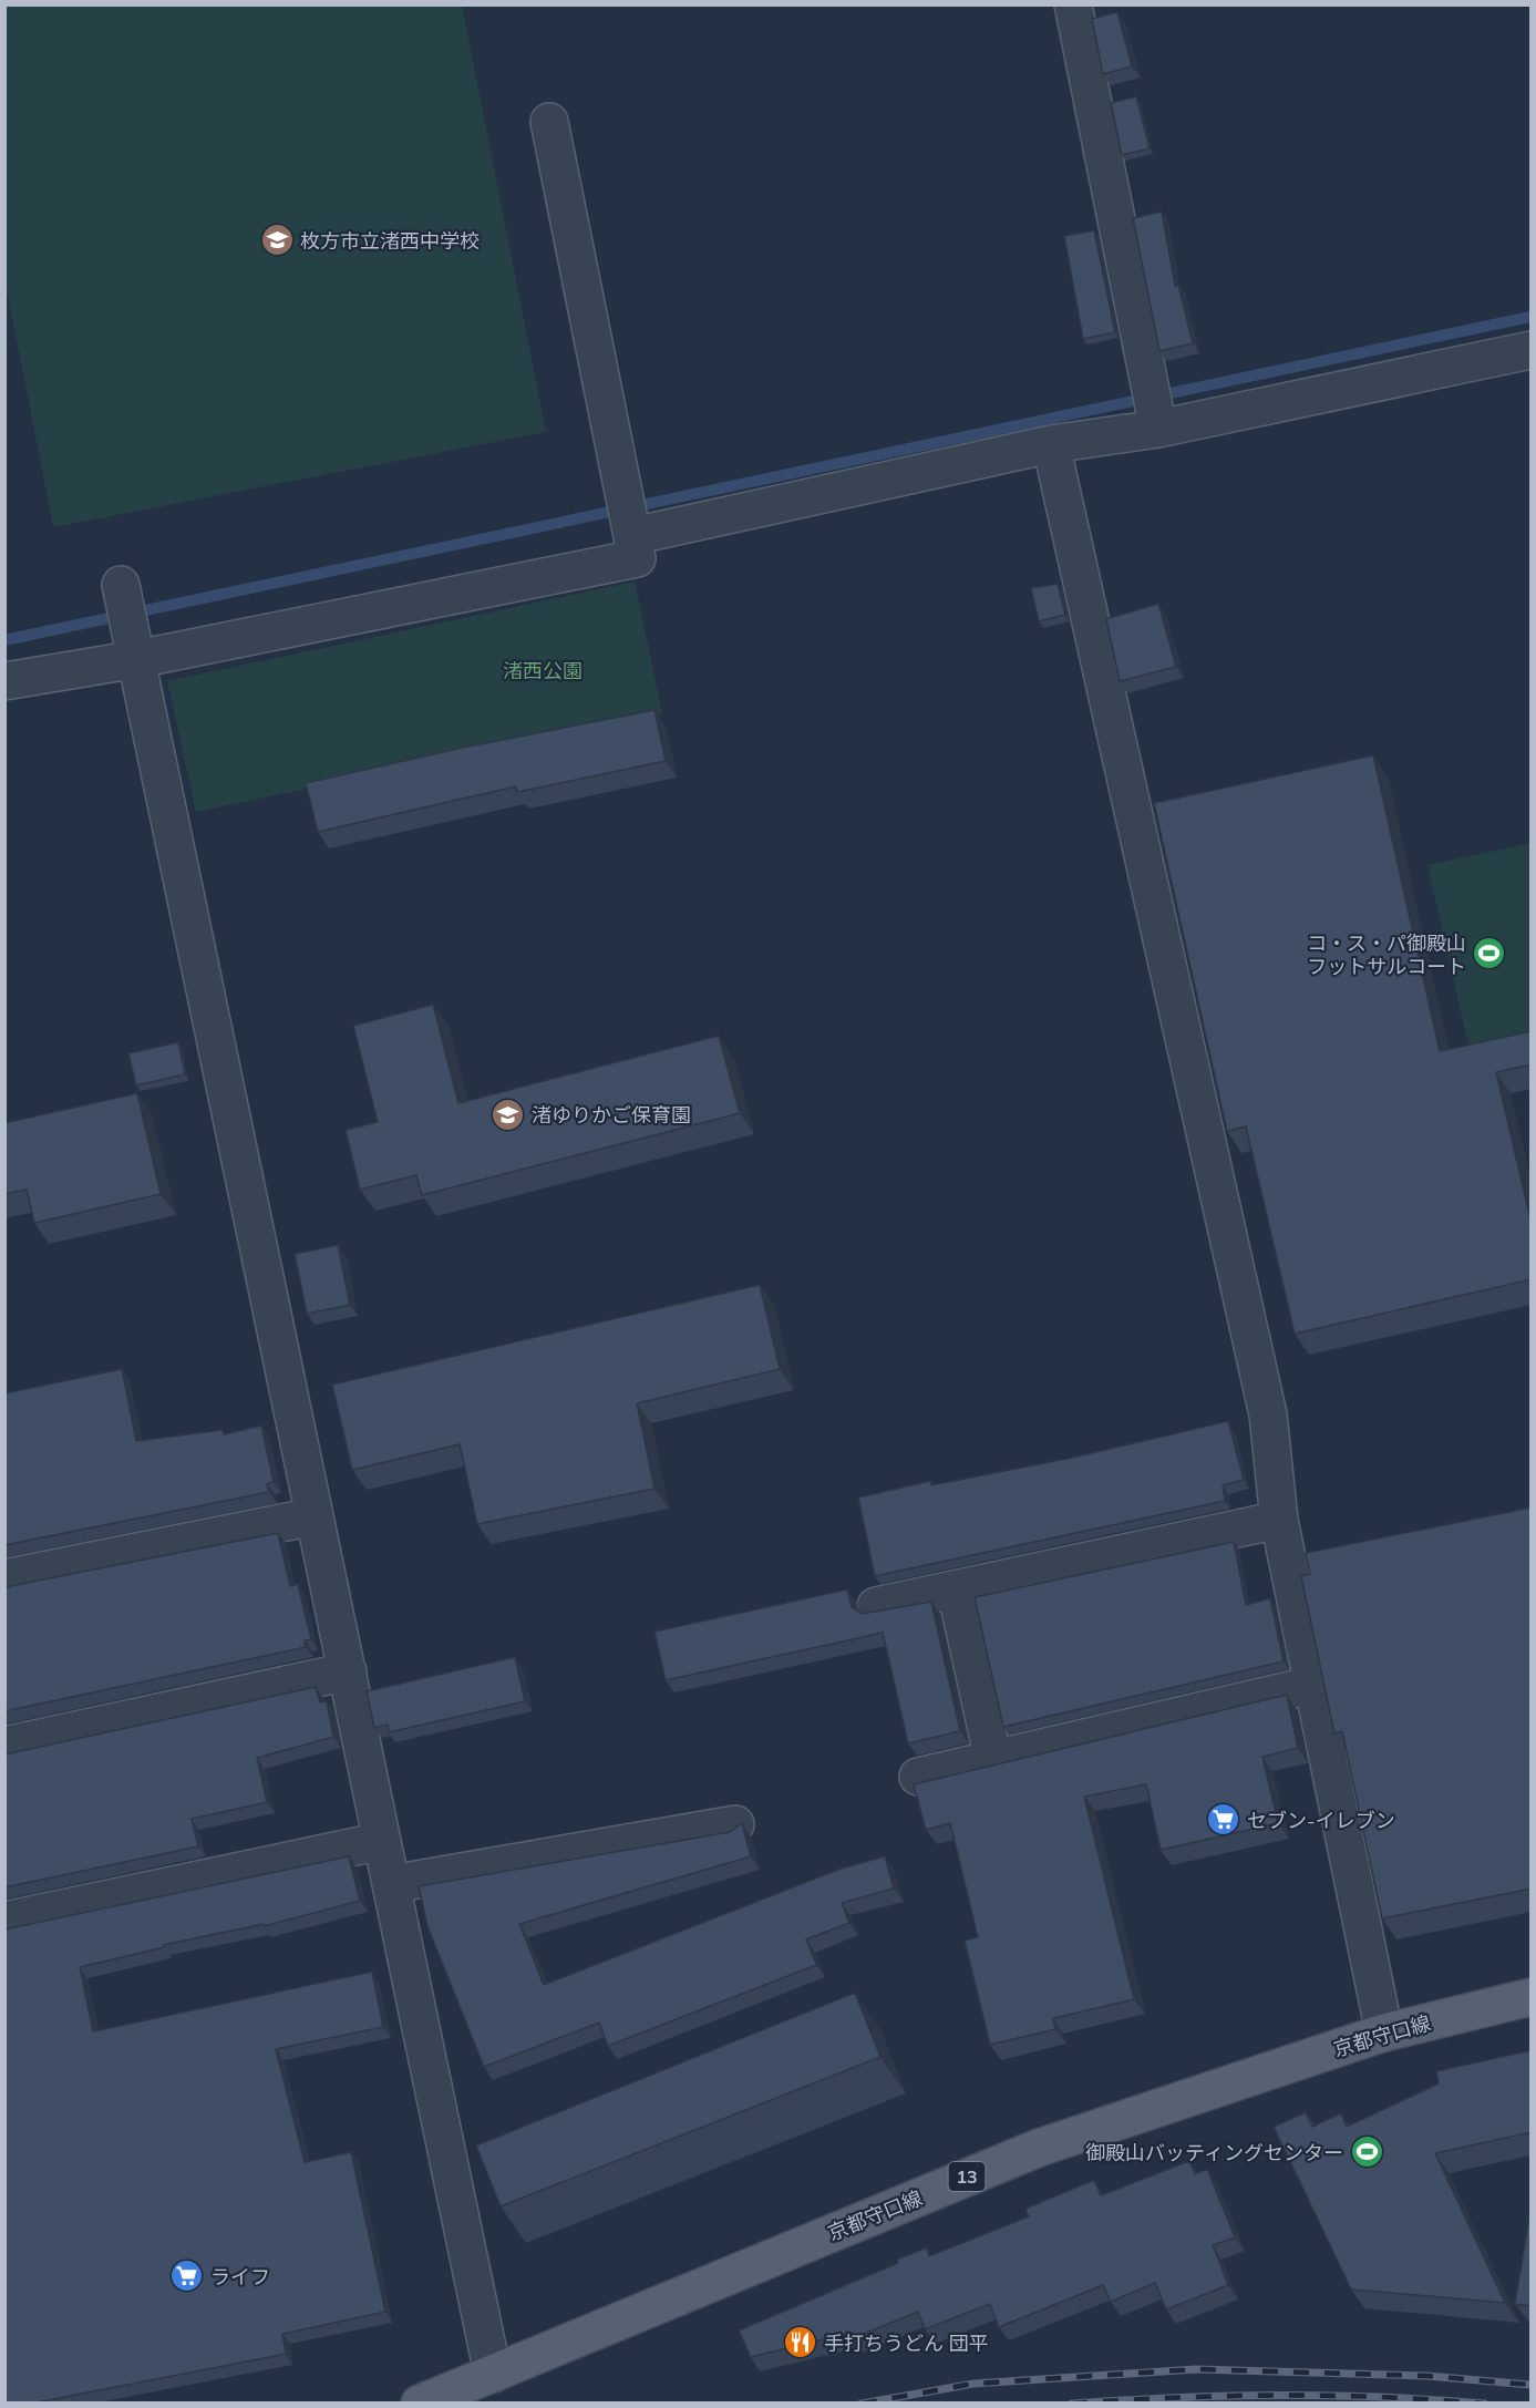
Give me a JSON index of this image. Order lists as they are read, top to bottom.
{
  "streets": {
    "main road": ["京都守口線", "13"]
  },
  "parks": ["渚西公園"],
  "places": {
    "school or university": ["枚方市立渚西中学校", "渚ゆりかご保育園"],
    "sports": ["コ・ス・パ御殿山 フットサルコート", "御殿山バッティングセンター"],
    "supermarket": ["セブン-イレブン", "ライフ"],
    "restaurant": ["手打ちうどん 団平"]
  }
}
